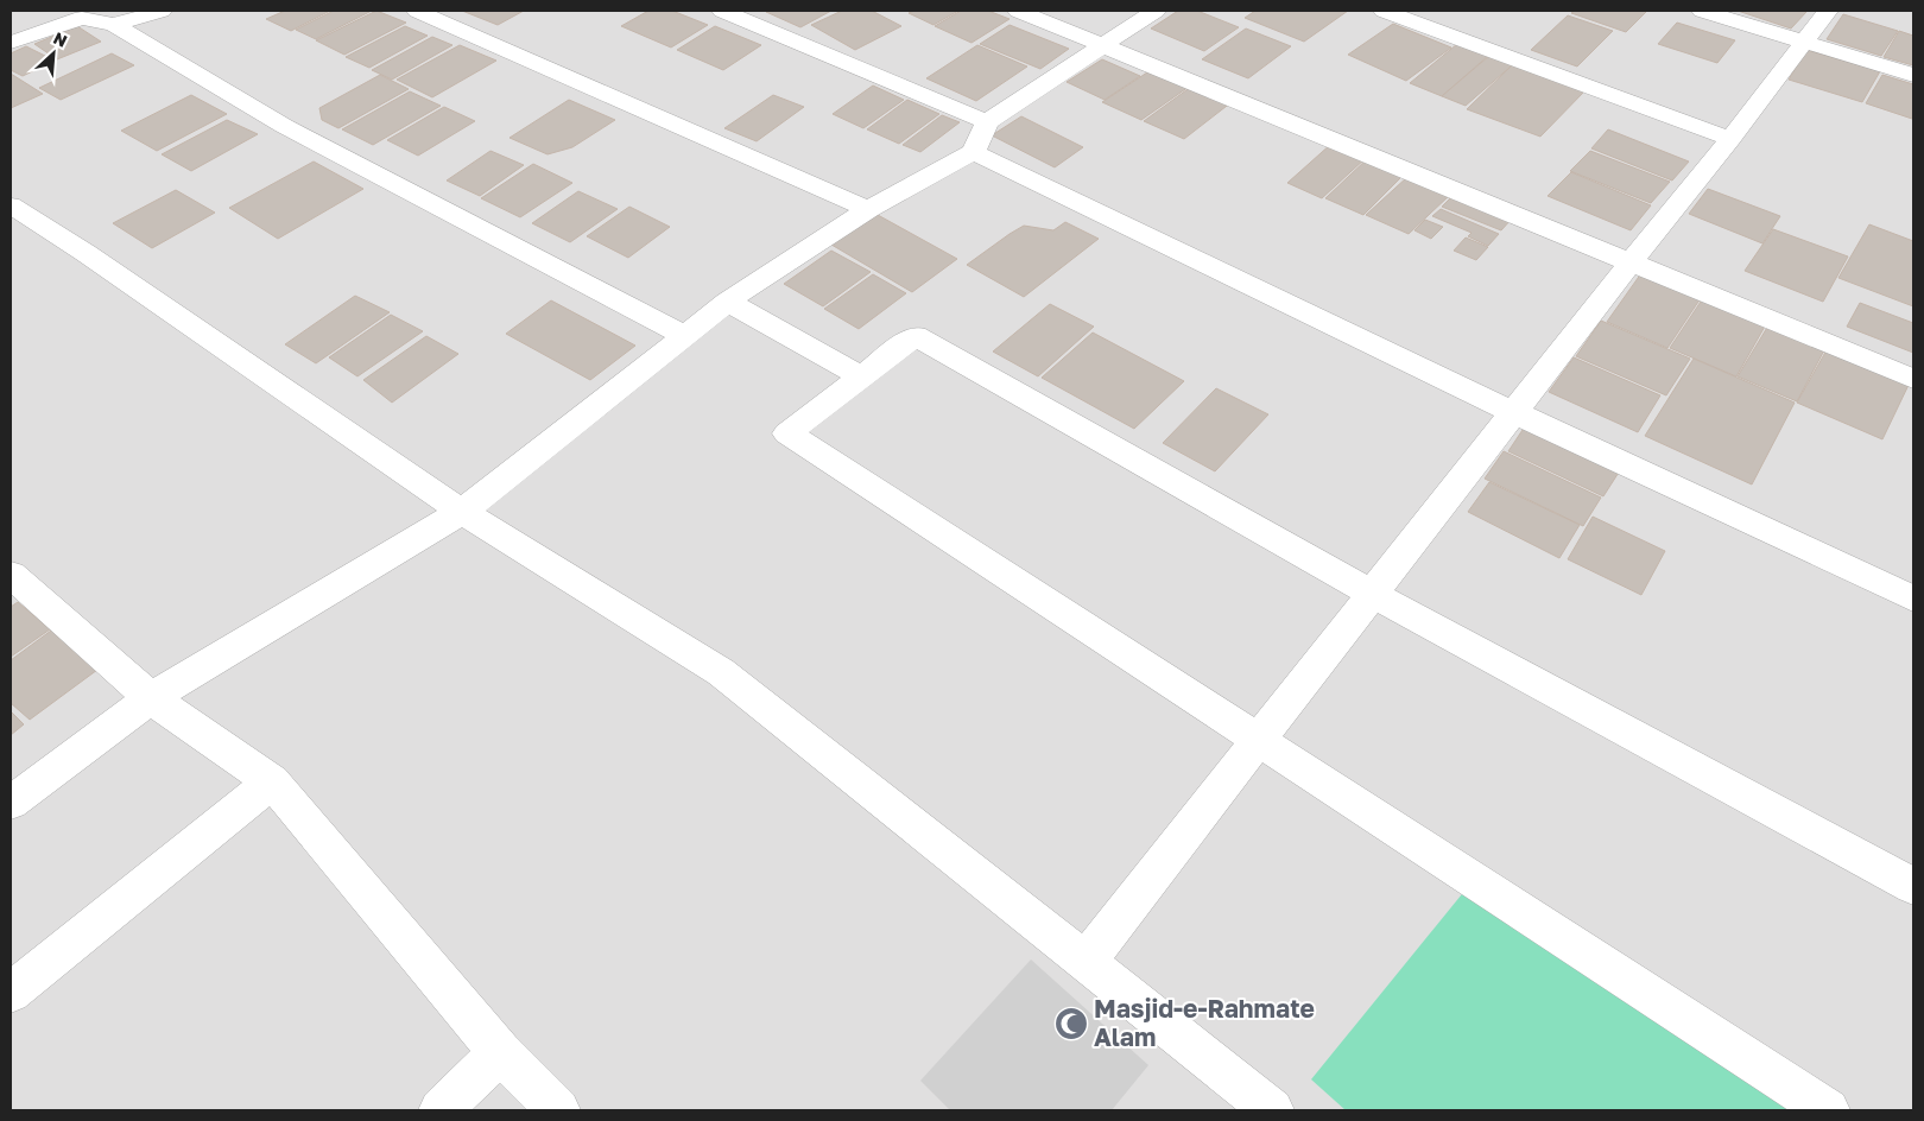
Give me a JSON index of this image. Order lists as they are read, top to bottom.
{
  "places": {
    "mosque": ["Masjid-e-Rahmate Alam"]
  },
  "north": "top right"
}
